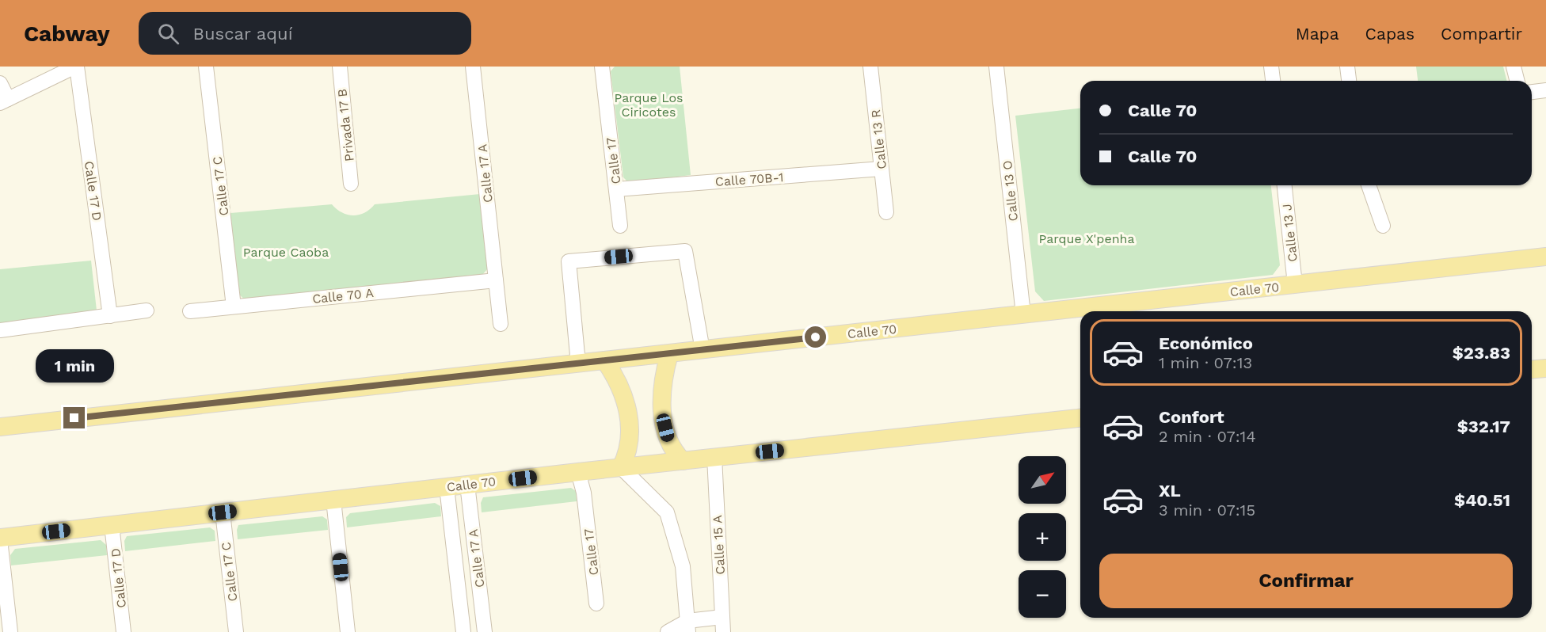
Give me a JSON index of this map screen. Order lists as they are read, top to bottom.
{
  "streets": {
    "main road": ["Calle 70"],
    "street": [
      "Privada 17 B",
      "Calle 13 R",
      "Calle 17",
      "Calle 17 A",
      "Calle 70B-1",
      "Calle 17 C",
      "Calle 17 D",
      "Calle 13 O",
      "Calle 13 J",
      "Calle 70 A",
      "Calle 15 A"
    ]
  },
  "crossings": [
    ["Calle 13 R", "Calle 70B-1"],
    ["Calle 17", "Calle 70B-1"],
    ["Calle 17", "Calle 70"],
    ["Calle 17 A", "Calle 70"],
    ["Calle 17 A", "Calle 70 A"],
    ["Calle 17 C", "Calle 70"],
    ["Calle 17 C", "Calle 70 A"],
    ["Calle 17 D", "Calle 70"],
    ["Calle 13 O", "Calle 70"],
    ["Calle 13 J", "Calle 70"],
    ["Calle 70", "Calle 15 A"]
  ],
  "parks": ["Parque Los Ciricotes", "Parque X'penha", "Parque Caoba"],
  "north": "top right",
  "page": {
    "header": "Cabway",
    "search": "Buscar aquí",
    "nav": ["Mapa", "Capas", "Compartir"],
    "banner": ["Calle 70", "Calle 70"],
    "list": [
      {
        "name": "Económico",
        "note": "1 min · 07:13",
        "value": "$23.83"
      },
      {
        "name": "Confort",
        "note": "2 min · 07:14",
        "value": "$32.17"
      },
      {
        "name": "XL",
        "note": "3 min · 07:15",
        "value": "$40.51"
      }
    ],
    "bubble": "1 min",
    "map_buttons": ["+", "−"],
    "buttons": "Confirmar"
  }
}
